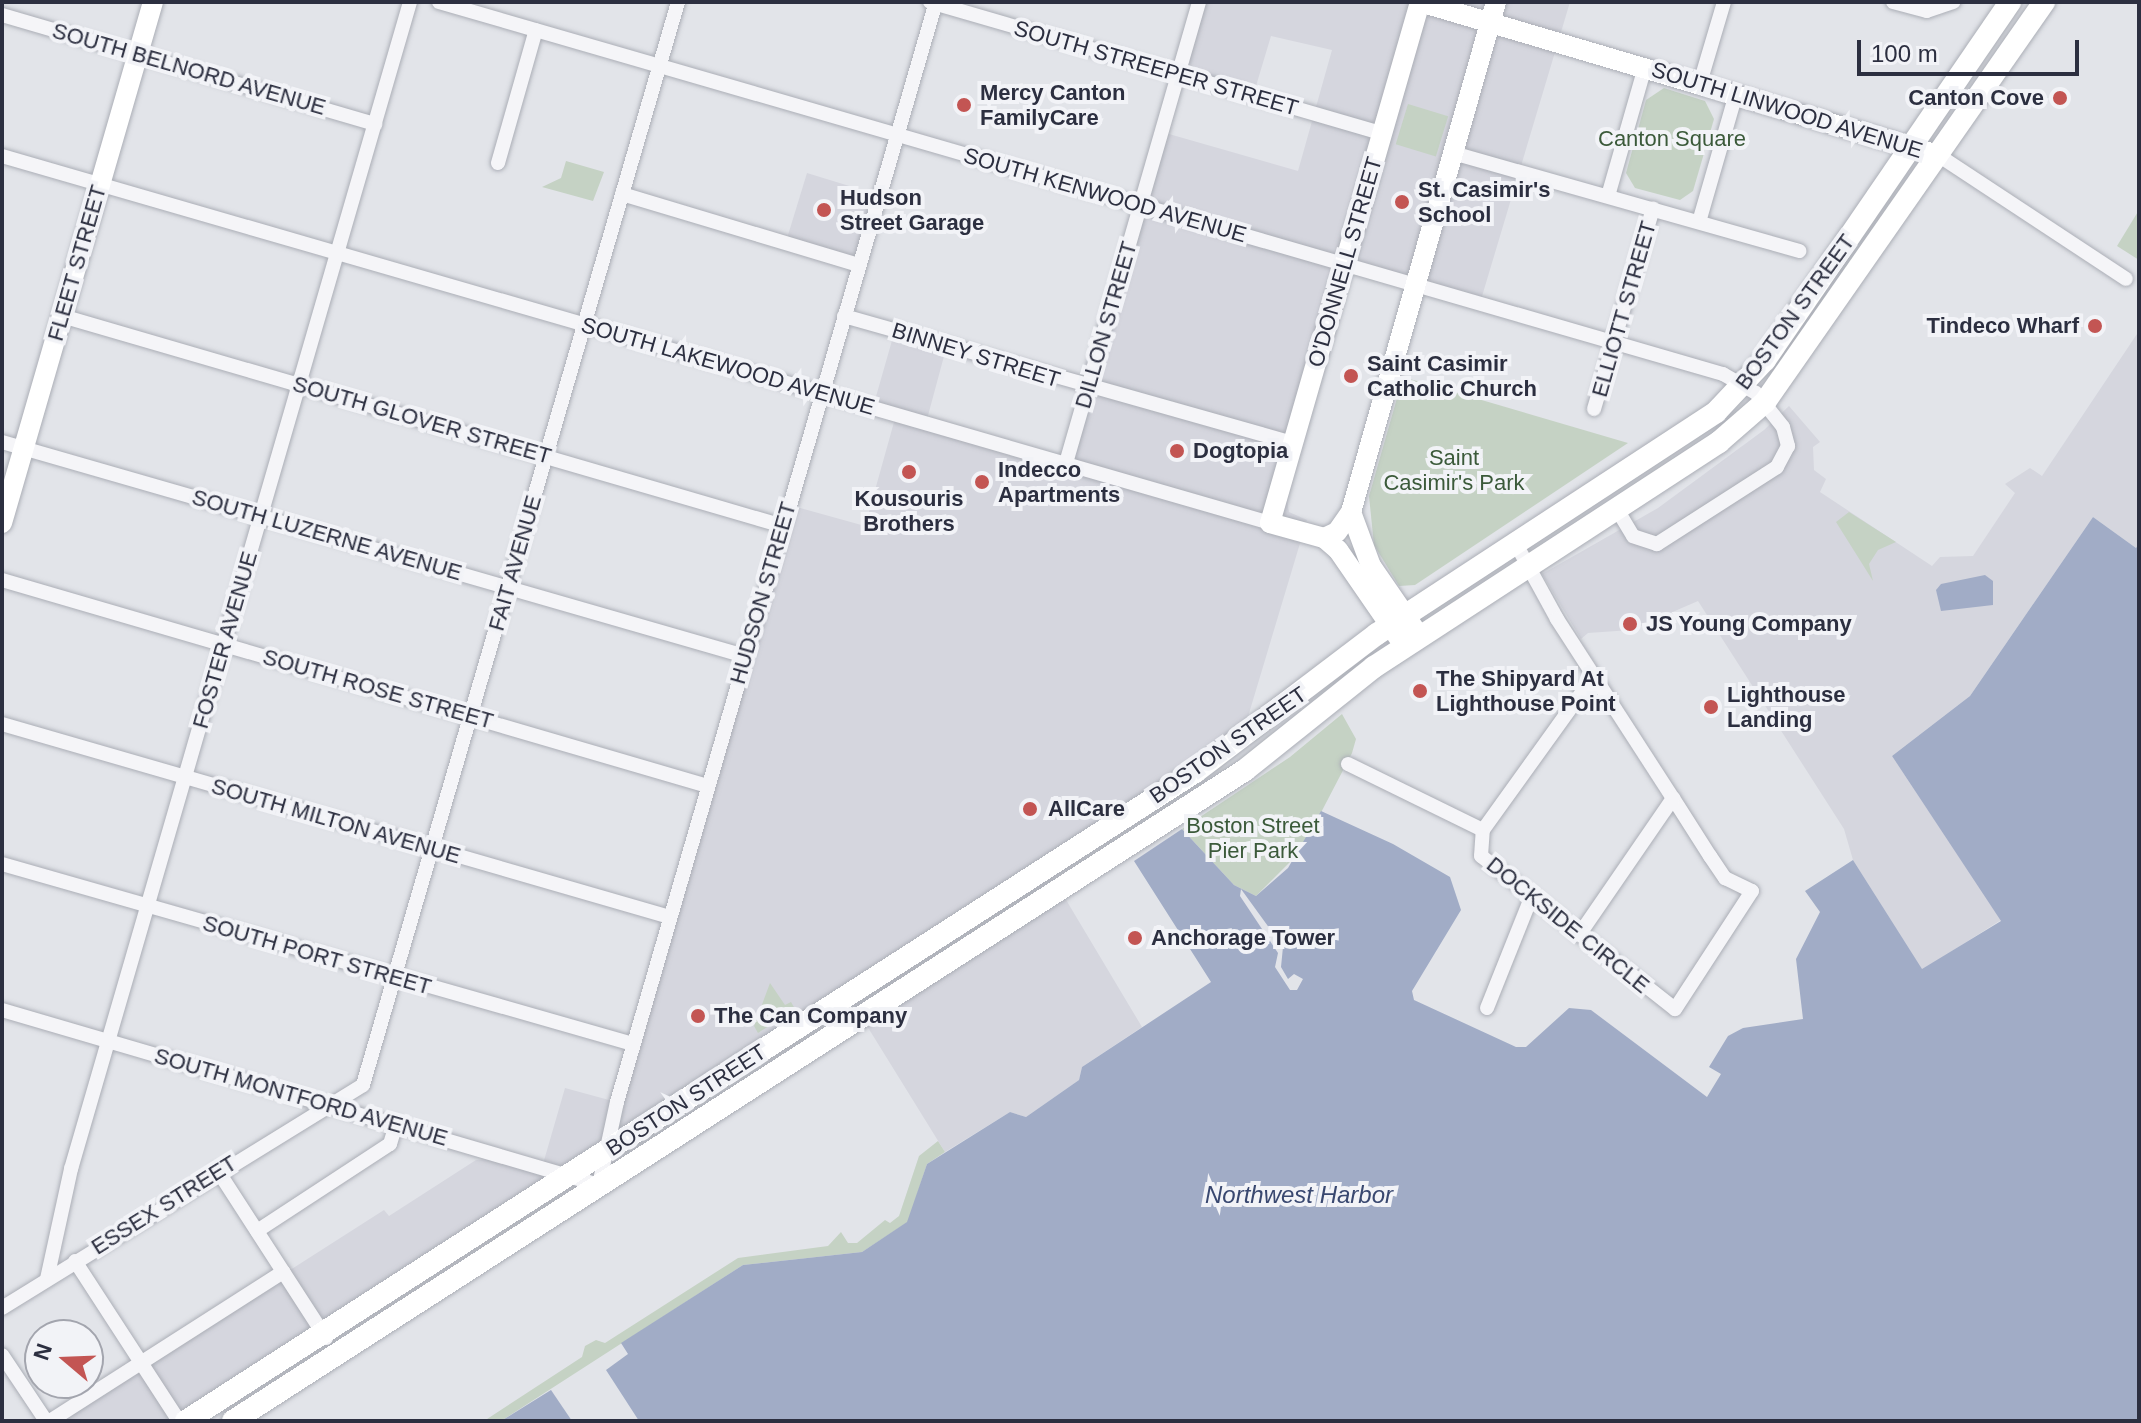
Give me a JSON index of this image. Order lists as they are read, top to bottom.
{
  "streets": {
    "main road": ["BOSTON STREET"],
    "street": [
      "SOUTH STREEPER STREET",
      "SOUTH BELNORD AVENUE",
      "SOUTH LINWOOD AVENUE",
      "SOUTH KENWOOD AVENUE",
      "O'DONNELL STREET",
      "FLEET STREET",
      "ELLIOTT STREET",
      "DILLON STREET",
      "BINNEY STREET",
      "SOUTH LAKEWOOD AVENUE",
      "SOUTH GLOVER STREET",
      "SOUTH LUZERNE AVENUE",
      "FAIT AVENUE",
      "HUDSON STREET",
      "FOSTER AVENUE",
      "SOUTH ROSE STREET",
      "SOUTH MILTON AVENUE",
      "DOCKSIDE CIRCLE",
      "SOUTH PORT STREET",
      "SOUTH MONTFORD AVENUE",
      "ESSEX STREET"
    ]
  },
  "crossings": [
    ["SOUTH STREEPER STREET", "O'DONNELL STREET"],
    ["SOUTH STREEPER STREET", "DILLON STREET"],
    ["SOUTH STREEPER STREET", "HUDSON STREET"],
    ["SOUTH BELNORD AVENUE", "FLEET STREET"],
    ["SOUTH BELNORD AVENUE", "FOSTER AVENUE"],
    ["SOUTH LINWOOD AVENUE", "O'DONNELL STREET"],
    ["SOUTH LINWOOD AVENUE", "BOSTON STREET"],
    ["SOUTH KENWOOD AVENUE", "O'DONNELL STREET"],
    ["SOUTH KENWOOD AVENUE", "ELLIOTT STREET"],
    ["SOUTH KENWOOD AVENUE", "BOSTON STREET"],
    ["SOUTH KENWOOD AVENUE", "DILLON STREET"],
    ["SOUTH KENWOOD AVENUE", "FAIT AVENUE"],
    ["SOUTH KENWOOD AVENUE", "HUDSON STREET"],
    ["O'DONNELL STREET", "BINNEY STREET"],
    ["O'DONNELL STREET", "SOUTH LAKEWOOD AVENUE"],
    ["FLEET STREET", "SOUTH LAKEWOOD AVENUE"],
    ["FLEET STREET", "SOUTH GLOVER STREET"],
    ["FLEET STREET", "SOUTH LUZERNE AVENUE"],
    ["BOSTON STREET", "HUDSON STREET"],
    ["BOSTON STREET", "SOUTH MONTFORD AVENUE"],
    ["DILLON STREET", "BINNEY STREET"],
    ["DILLON STREET", "SOUTH LAKEWOOD AVENUE"],
    ["BINNEY STREET", "HUDSON STREET"],
    ["SOUTH LAKEWOOD AVENUE", "FAIT AVENUE"],
    ["SOUTH LAKEWOOD AVENUE", "HUDSON STREET"],
    ["SOUTH LAKEWOOD AVENUE", "FOSTER AVENUE"],
    ["SOUTH GLOVER STREET", "FAIT AVENUE"],
    ["SOUTH GLOVER STREET", "HUDSON STREET"],
    ["SOUTH GLOVER STREET", "FOSTER AVENUE"],
    ["SOUTH LUZERNE AVENUE", "FAIT AVENUE"],
    ["SOUTH LUZERNE AVENUE", "HUDSON STREET"],
    ["SOUTH LUZERNE AVENUE", "FOSTER AVENUE"],
    ["FAIT AVENUE", "SOUTH ROSE STREET"],
    ["FAIT AVENUE", "SOUTH MILTON AVENUE"],
    ["FAIT AVENUE", "SOUTH PORT STREET"],
    ["FAIT AVENUE", "SOUTH MONTFORD AVENUE"],
    ["FAIT AVENUE", "ESSEX STREET"],
    ["HUDSON STREET", "SOUTH ROSE STREET"],
    ["HUDSON STREET", "SOUTH MILTON AVENUE"],
    ["HUDSON STREET", "SOUTH PORT STREET"],
    ["HUDSON STREET", "SOUTH MONTFORD AVENUE"],
    ["FOSTER AVENUE", "SOUTH ROSE STREET"],
    ["FOSTER AVENUE", "SOUTH MILTON AVENUE"],
    ["FOSTER AVENUE", "SOUTH PORT STREET"],
    ["FOSTER AVENUE", "SOUTH MONTFORD AVENUE"],
    ["FOSTER AVENUE", "ESSEX STREET"],
    ["SOUTH MONTFORD AVENUE", "ESSEX STREET"]
  ],
  "water": ["Northwest Harbor"],
  "parks": ["Canton Square", "Saint Casimir's Park", "Boston Street Pier Park"],
  "places": [
    "Canton Cove",
    "Mercy Canton FamilyCare",
    "St. Casimir's School",
    "Hudson Street Garage",
    "Tindeco Wharf",
    "Saint Casimir Catholic Church",
    "Dogtopia",
    "Kousouris Brothers",
    "Indecco Apartments",
    "JS Young Company",
    "The Shipyard At Lighthouse Point",
    "Lighthouse Landing",
    "AllCare",
    "Anchorage Tower",
    "The Can Company"
  ],
  "scale_bar": "100 m",
  "north": "left"
}
